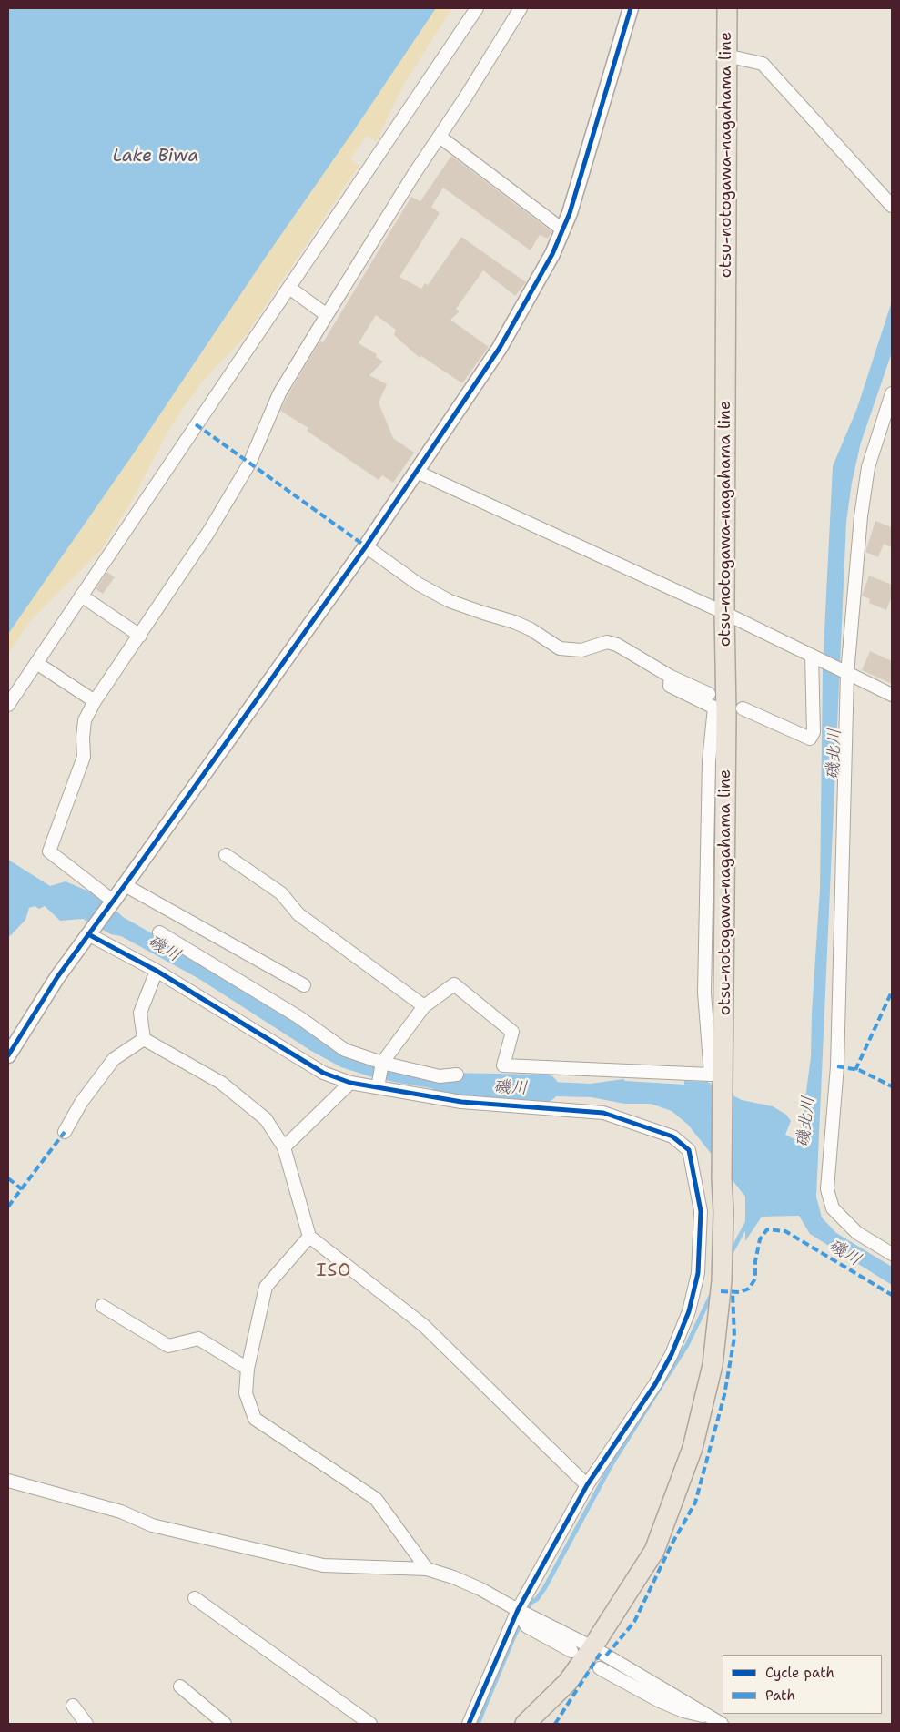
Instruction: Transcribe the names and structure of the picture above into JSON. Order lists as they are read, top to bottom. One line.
{"streets":{"main road":["otsu-notogawa-nagahama line"]},"districts":["ISO"],"water":["Lake Biwa","磯北川","磯川"],"legend":["Cycle path","Path"]}
